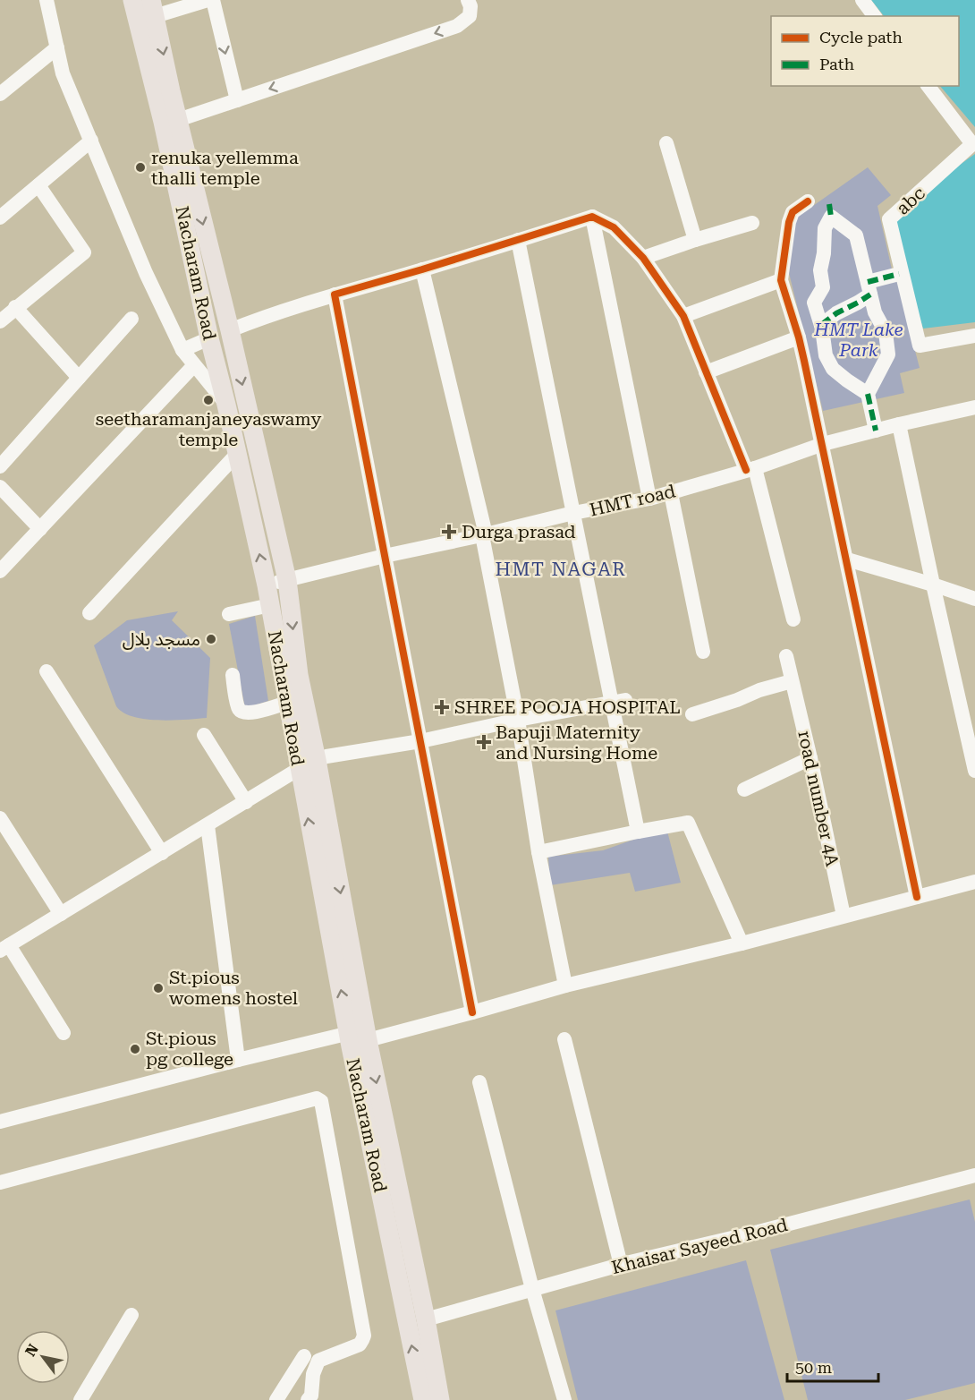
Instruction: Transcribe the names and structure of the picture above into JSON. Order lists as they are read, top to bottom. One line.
{"streets":{"main road":["Nacharam Road"],"street":["abc","HMT road","road number 4A","Khaisar Sayeed Road"]},"crossings":[["Nacharam Road","HMT road"],["Nacharam Road","Khaisar Sayeed Road"]],"districts":["HMT NAGAR"],"parks":["HMT Lake Park"],"places":{"other":["renuka yellemma thalli temple","seetharamanjaneyaswamy temple","مسجد بلال","St.pious womens hostel","St.pious pg college"],"health":["Durga prasad","SHREE POOJA HOSPITAL","Bapuji Maternity and Nursing Home"]},"legend":["Cycle path","Path"],"scale_bar":"50 m","north":"top left"}
